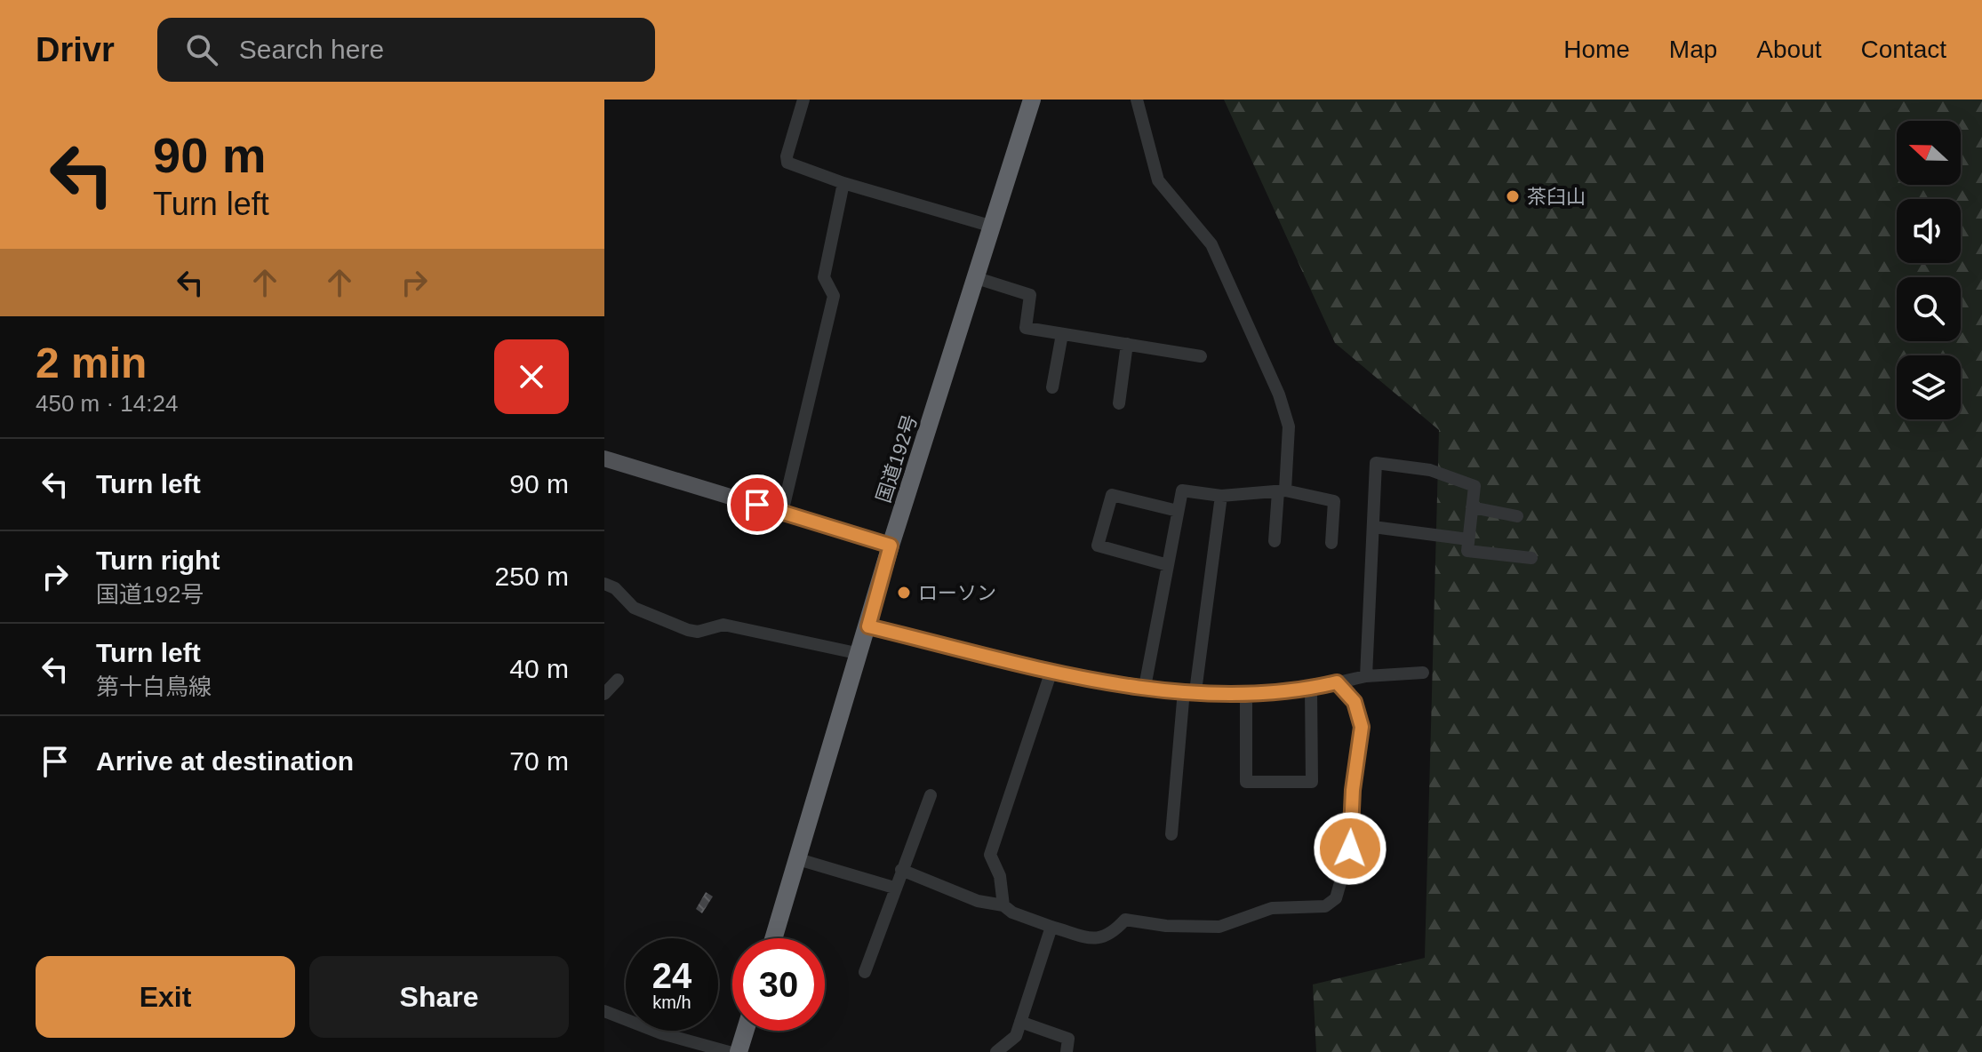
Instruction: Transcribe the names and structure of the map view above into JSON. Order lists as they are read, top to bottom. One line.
{"streets":{"highway":["国道192号"]},"places":["茶臼山","ローソン"],"north":"left","page":{"header":"Drivr","search":"Search here","nav":["Home","Map","About","Contact"],"turn":["90 m","Turn left"],"heading":["2 min","450 m · 14:24"],"list":[{"name":"Turn left","value":"90 m"},{"name":"Turn right","note":"国道192号","value":"250 m"},{"name":"Turn left","note":"第十白鳥線","value":"40 m"},{"name":"Arrive at destination","value":"70 m"}],"speed":"24 km/h","limit":"30","buttons":["Exit","Share"]}}
